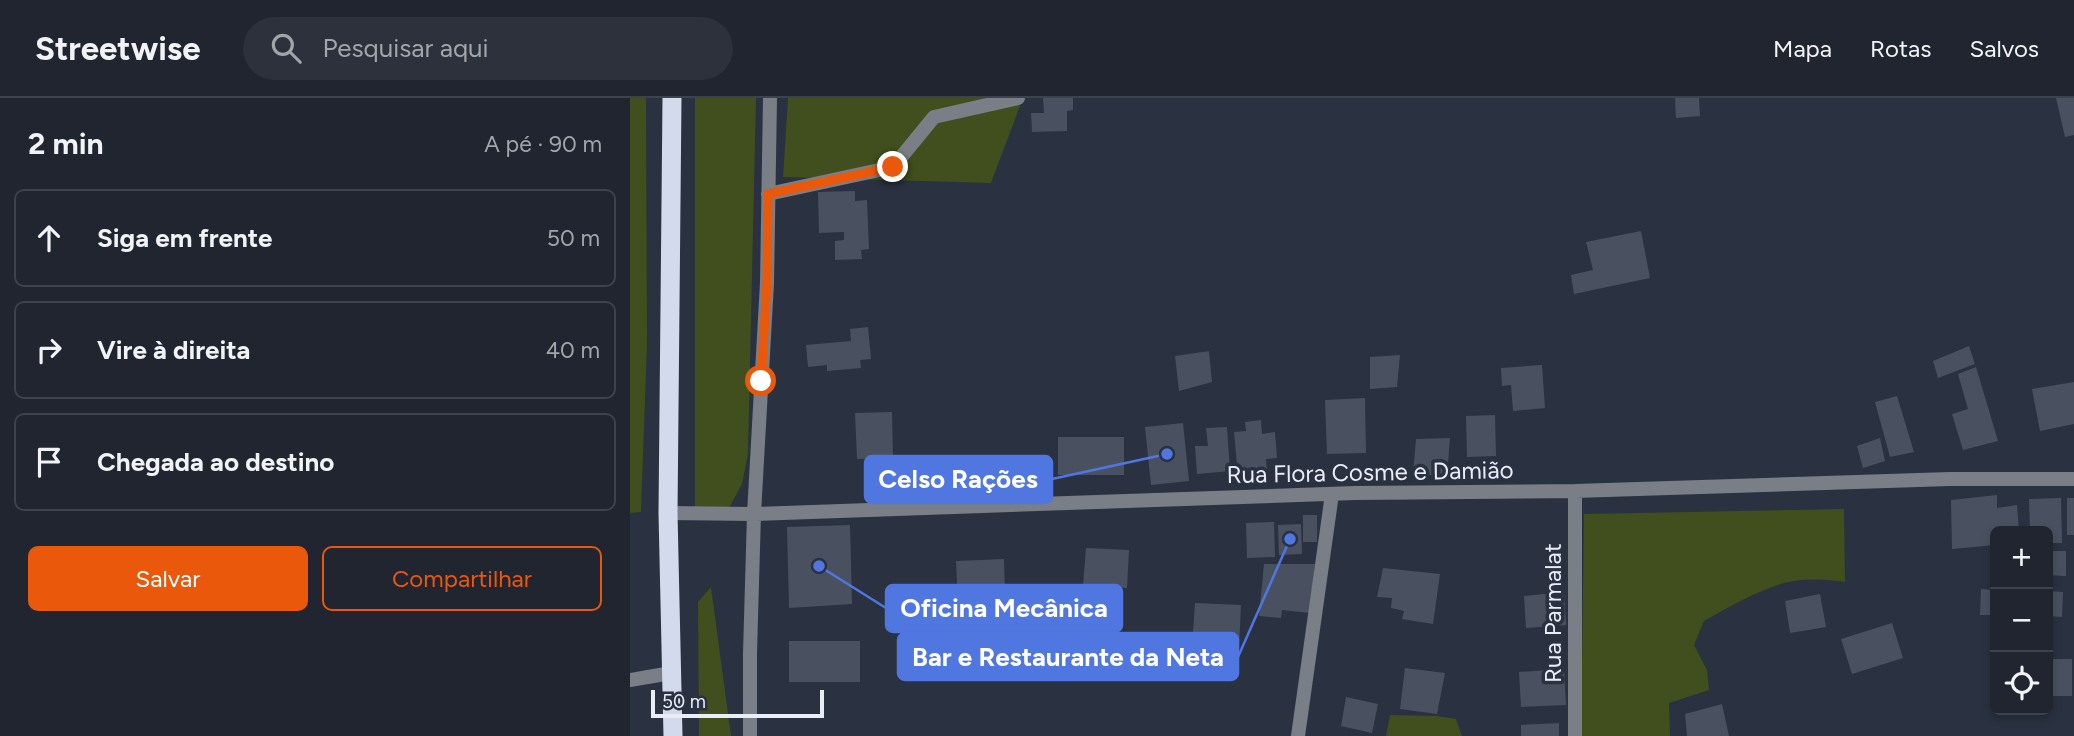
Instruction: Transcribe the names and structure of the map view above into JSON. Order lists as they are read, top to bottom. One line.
{"streets":{"street":["Rua Flora Cosme e Damião","Rua Parmalat"]},"crossings":[["Rua Flora Cosme e Damião","Rua Parmalat"]],"places":["Celso Rações","Bar e Restaurante da Neta","Oficina Mecânica"],"scale_bar":"50 m","page":{"header":"Streetwise","search":"Pesquisar aqui","nav":["Mapa","Rotas","Salvos"],"heading":["2 min","A pé · 90 m"],"list":[["Siga em frente","50 m"],["Vire à direita","40 m"],"Chegada ao destino"],"buttons":["Salvar","Compartilhar"],"map_buttons":["+","−"],"scale":"50 m"}}
